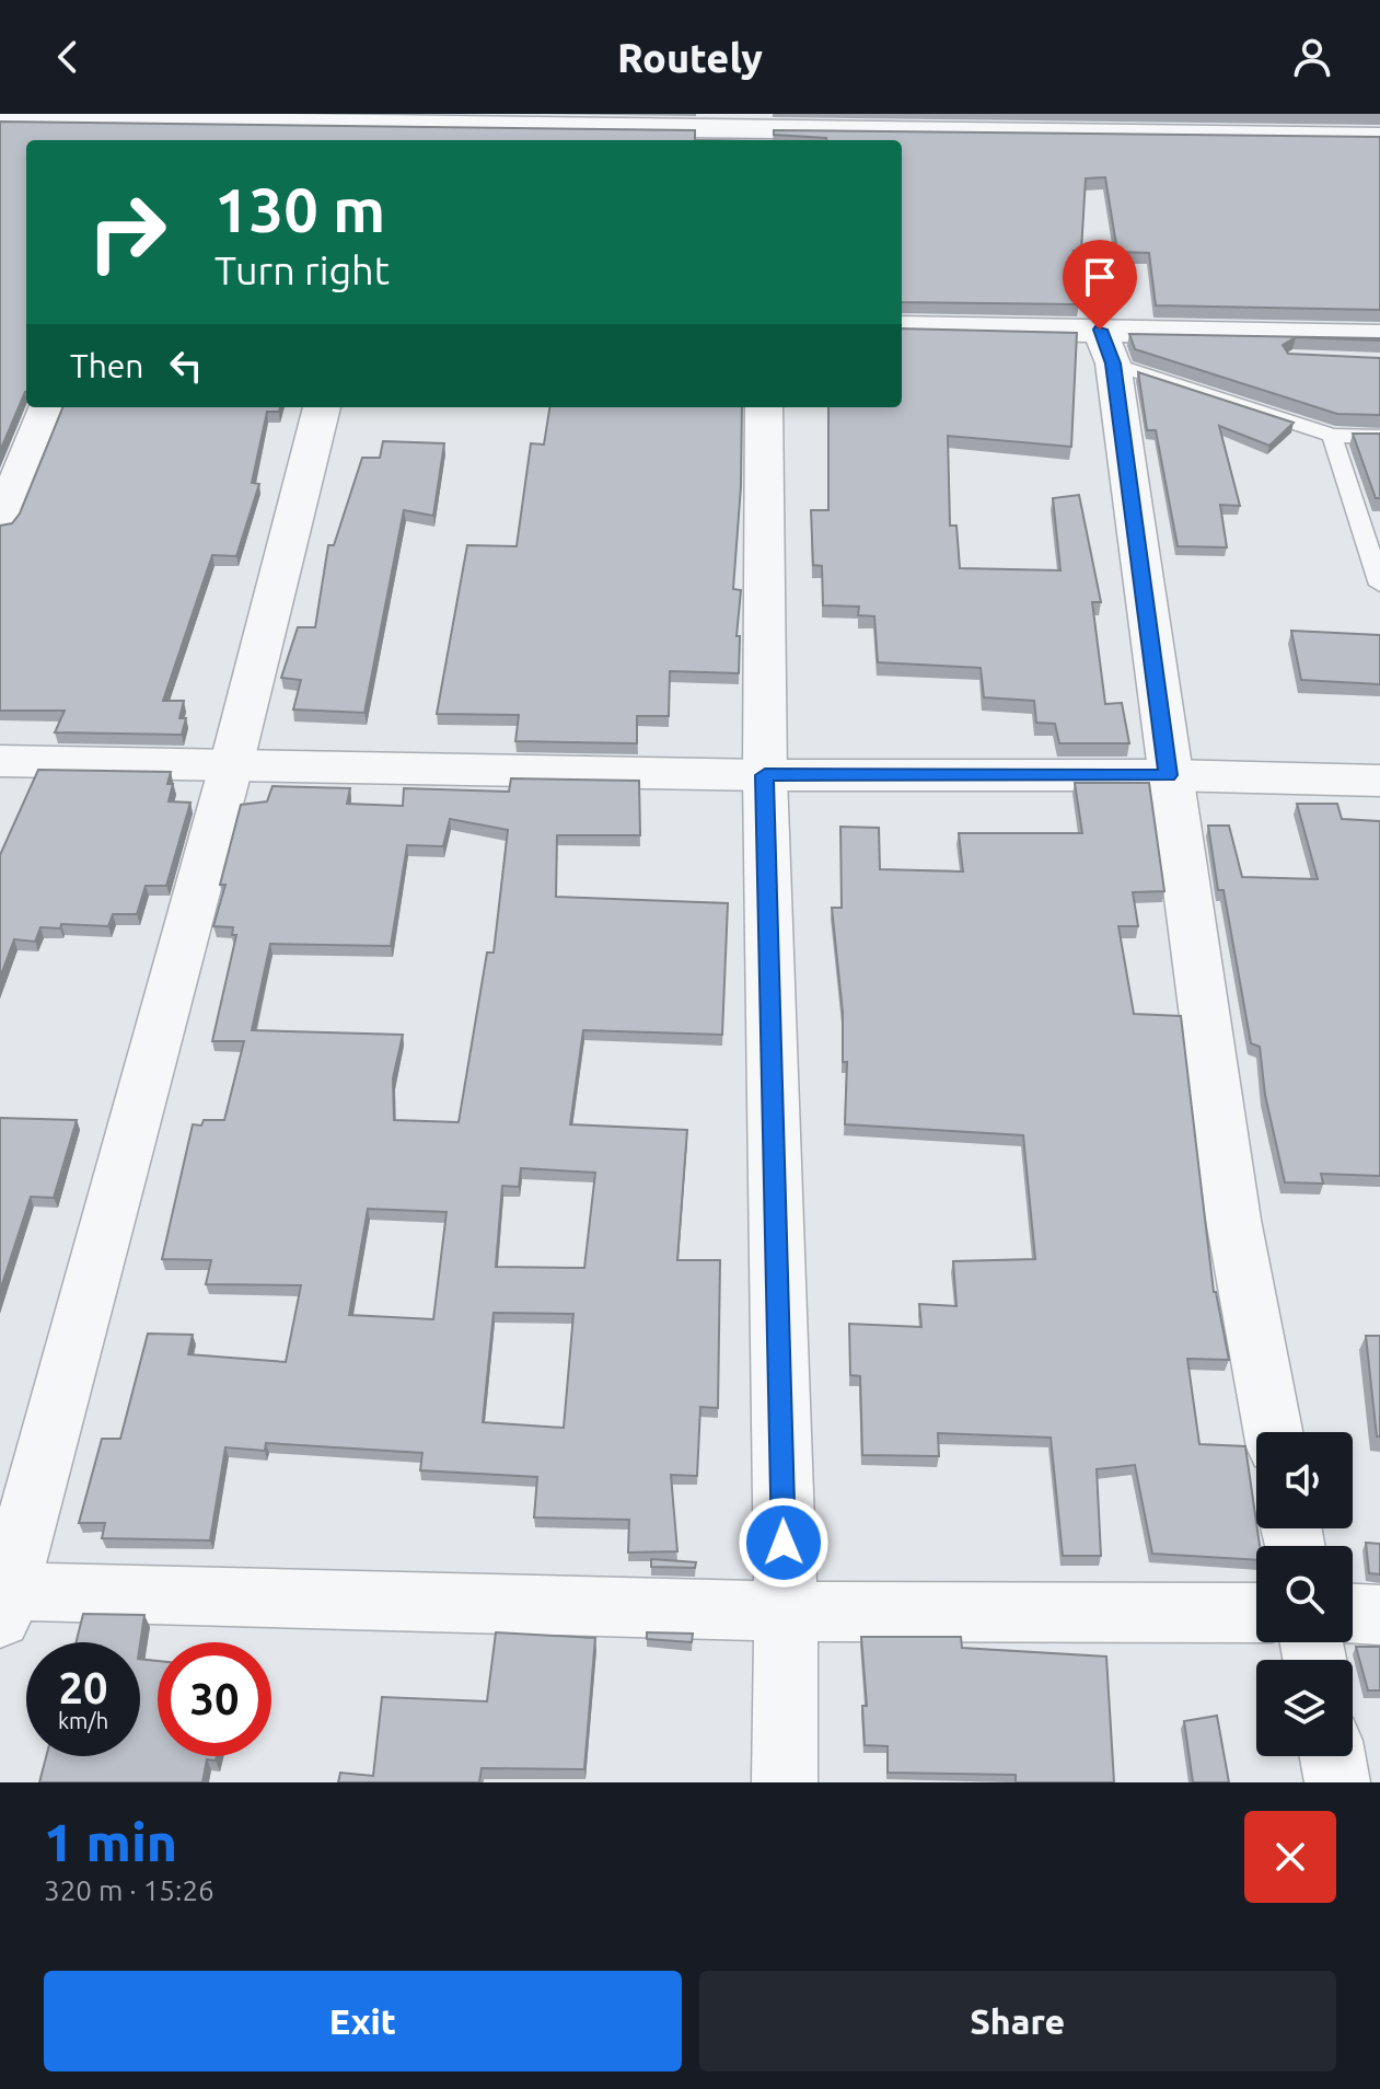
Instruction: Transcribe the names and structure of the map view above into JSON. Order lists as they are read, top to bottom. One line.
{"page":{"header":"Routely","turn":["130 m","Turn right"],"then":"Then","speed":"20 km/h","limit":"30","heading":["1 min","320 m · 15:26"],"buttons":["Exit","Share"]}}
